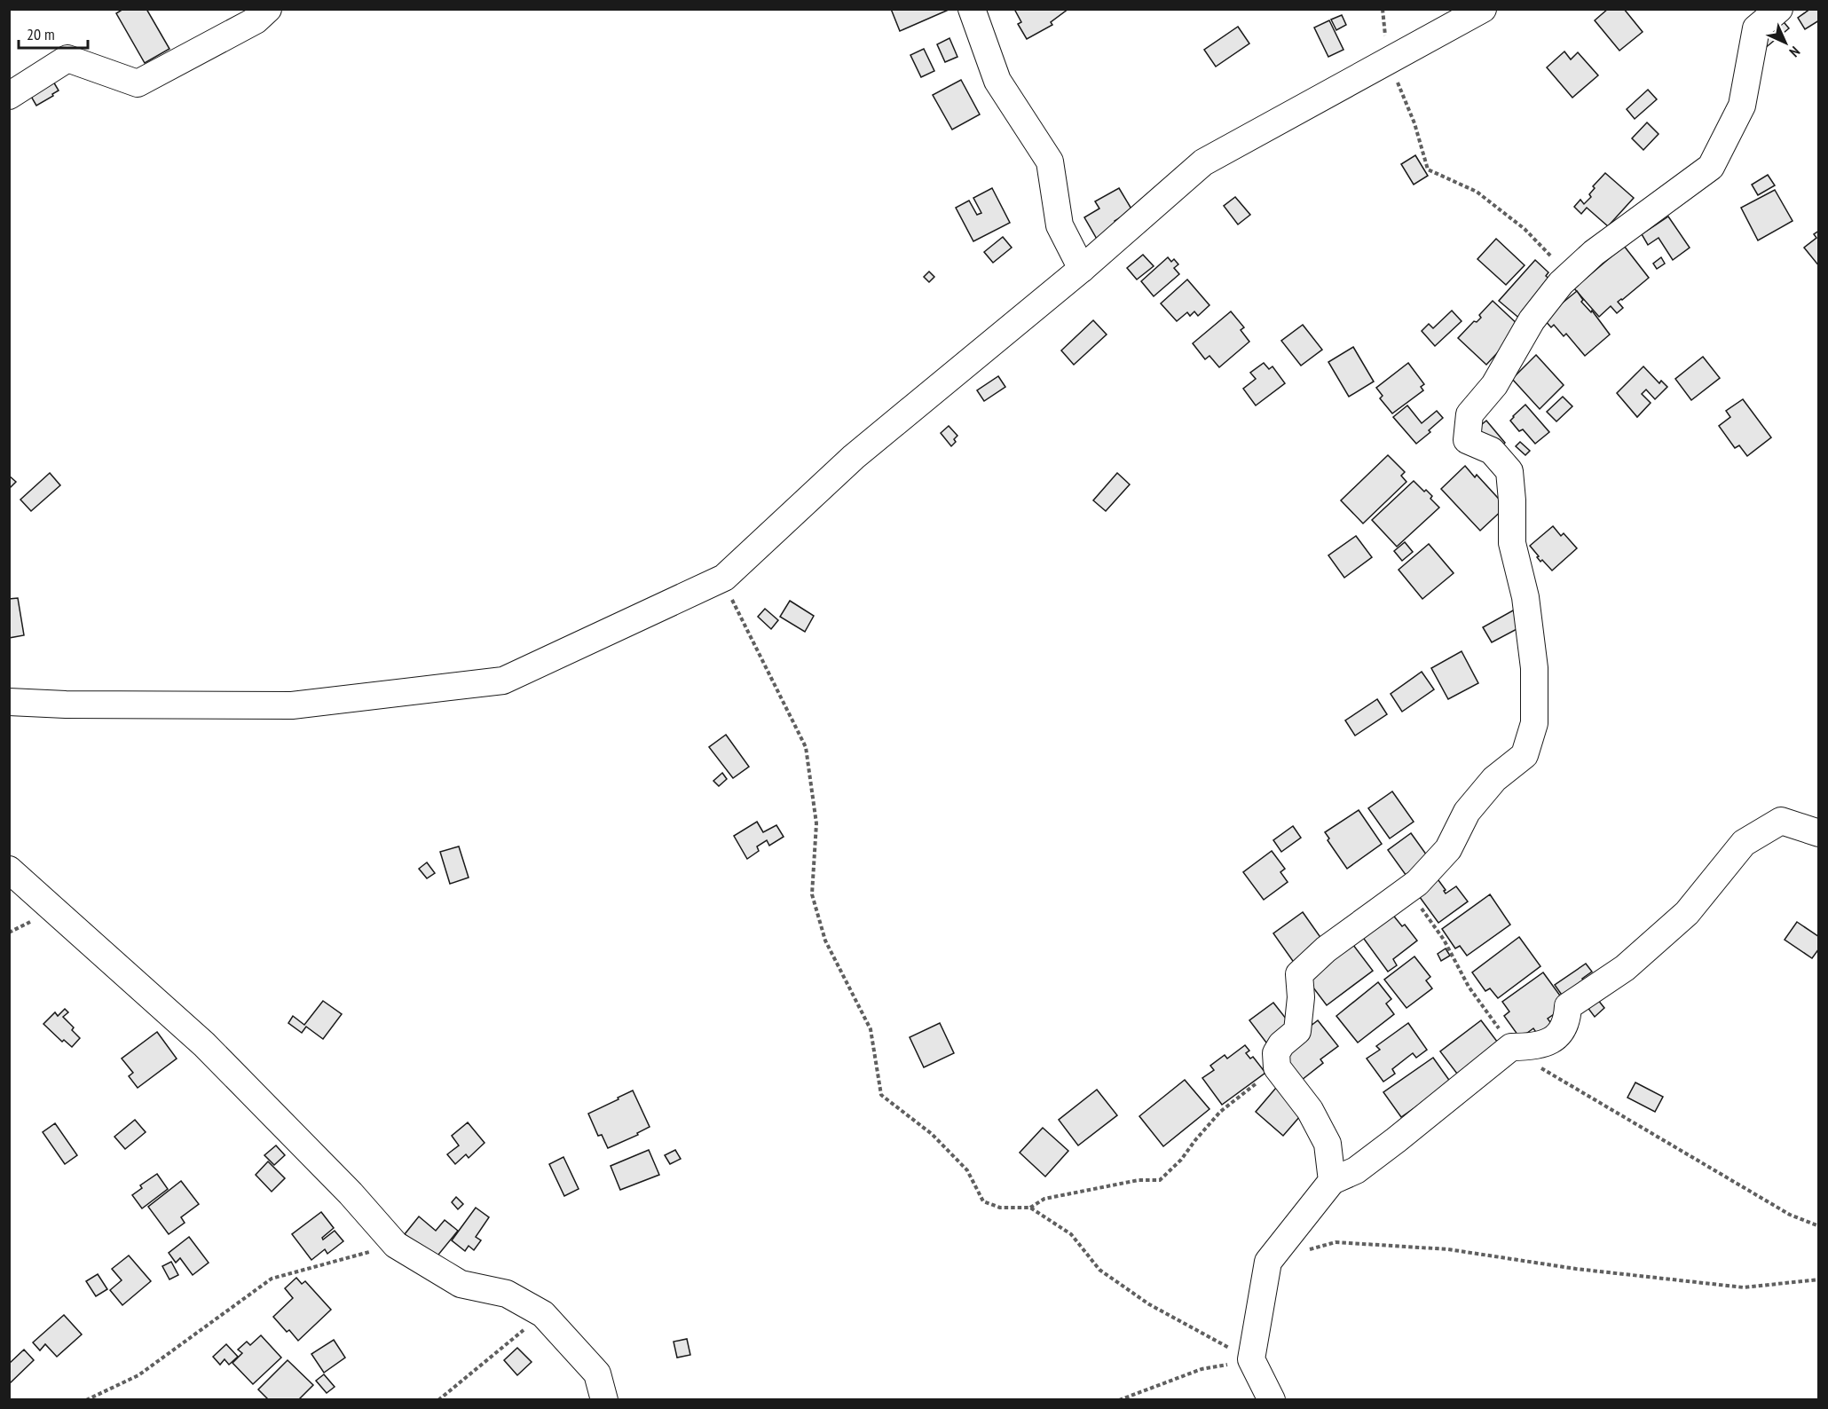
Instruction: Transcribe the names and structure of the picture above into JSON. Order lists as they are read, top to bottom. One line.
{"scale_bar":"20 m","north":"bottom right"}
